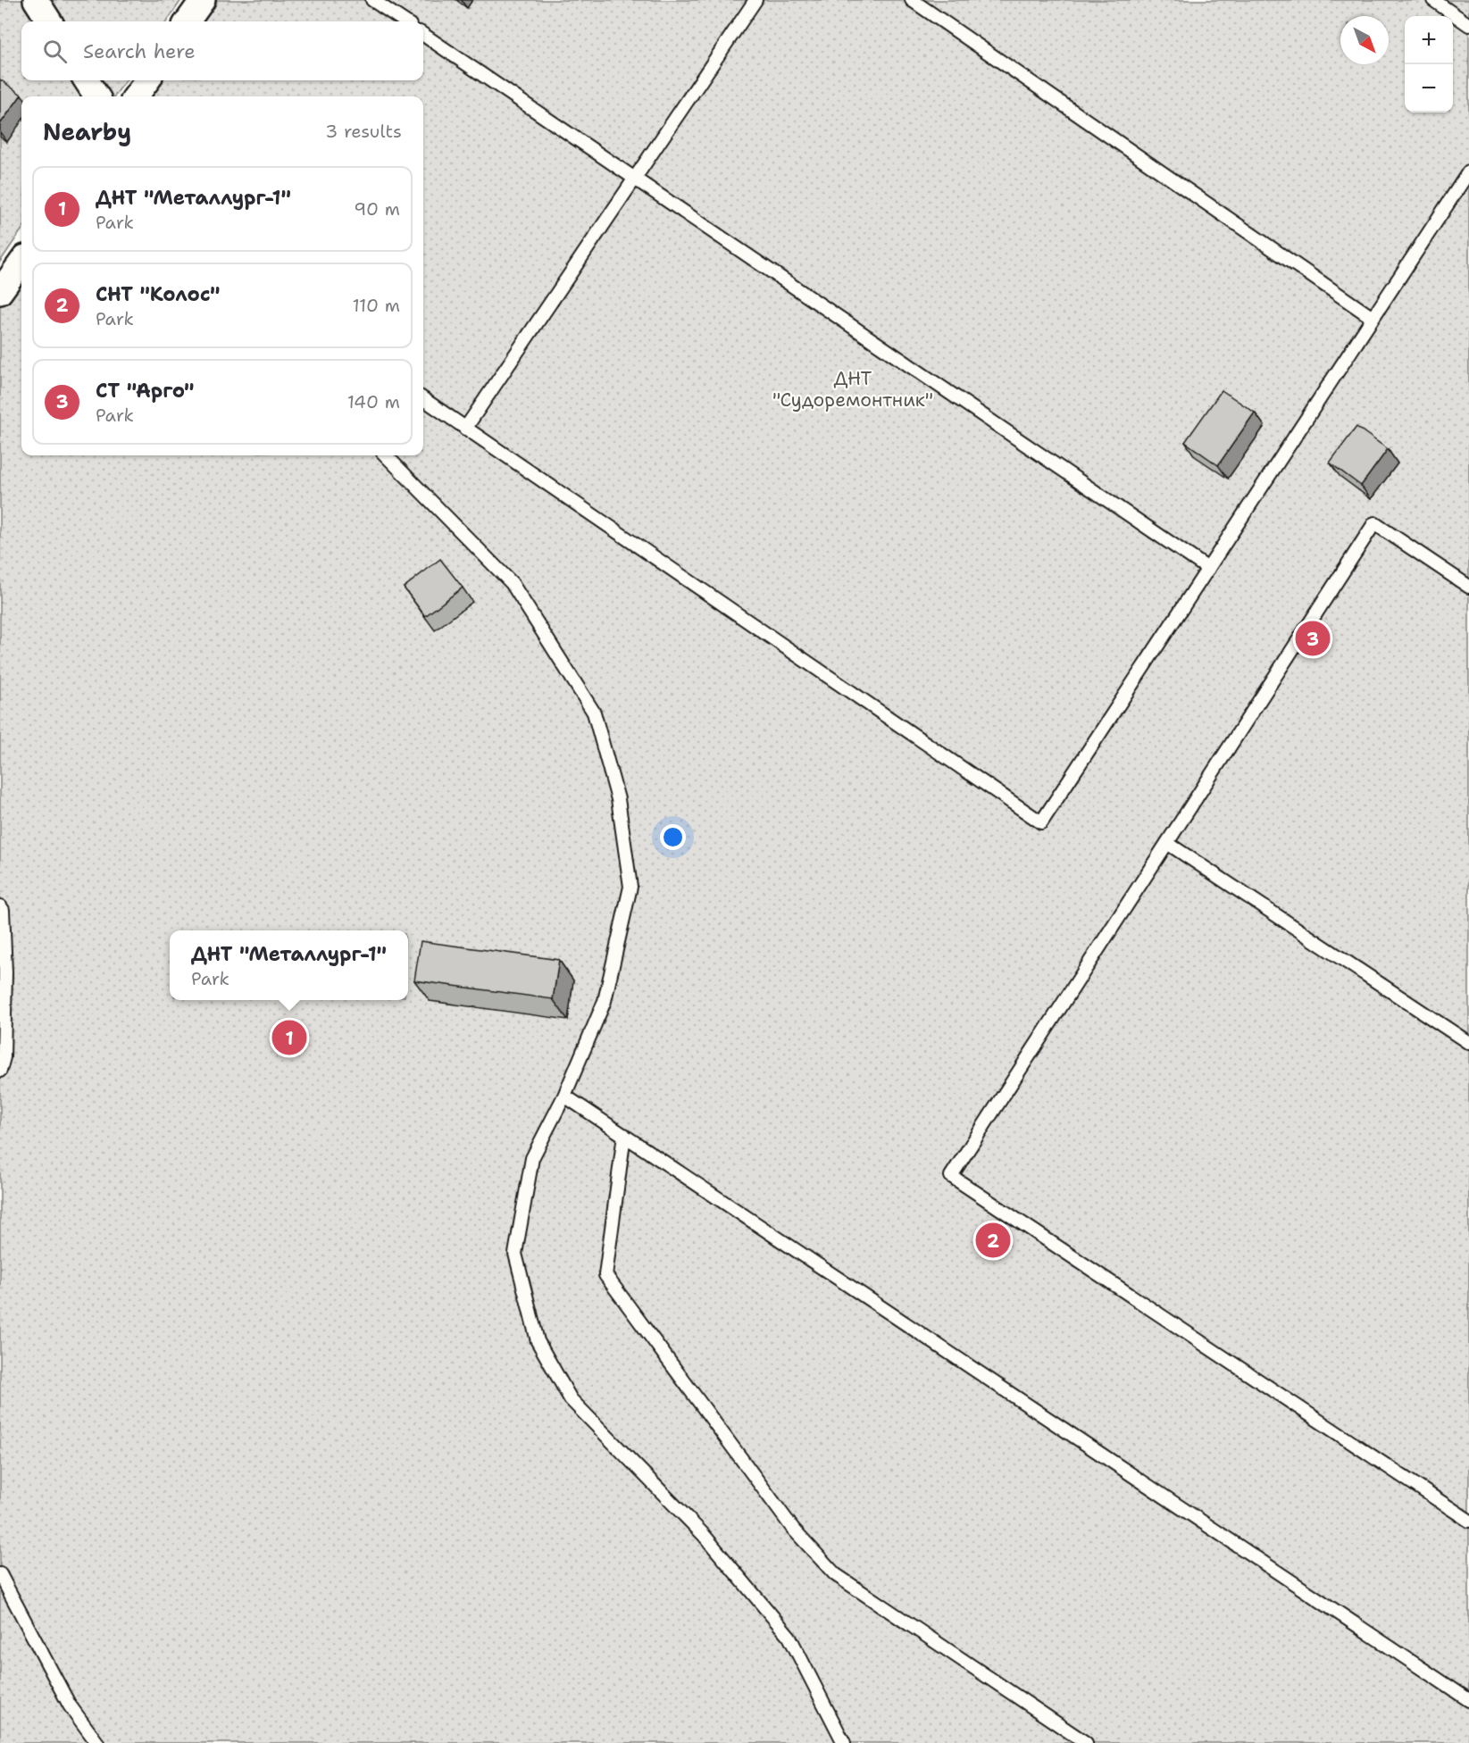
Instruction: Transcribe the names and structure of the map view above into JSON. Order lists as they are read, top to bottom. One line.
{"parks":["ДНТ \"Судоремонтник\""],"north":"bottom right","page":{"map_buttons":["+","−"],"search":"Search here","heading":["Nearby","3 results"],"list":[{"mark":"1","name":"ДНТ \"Металлург-1\"","note":"Park","value":"90 m"},{"mark":"2","name":"СНТ \"Колос\"","note":"Park","value":"110 m"},{"mark":"3","name":"СТ \"Арго\"","note":"Park","value":"140 m"}],"pins":["3","1","2"],"popup":["ДНТ \"Металлург-1\"","Park"]}}
